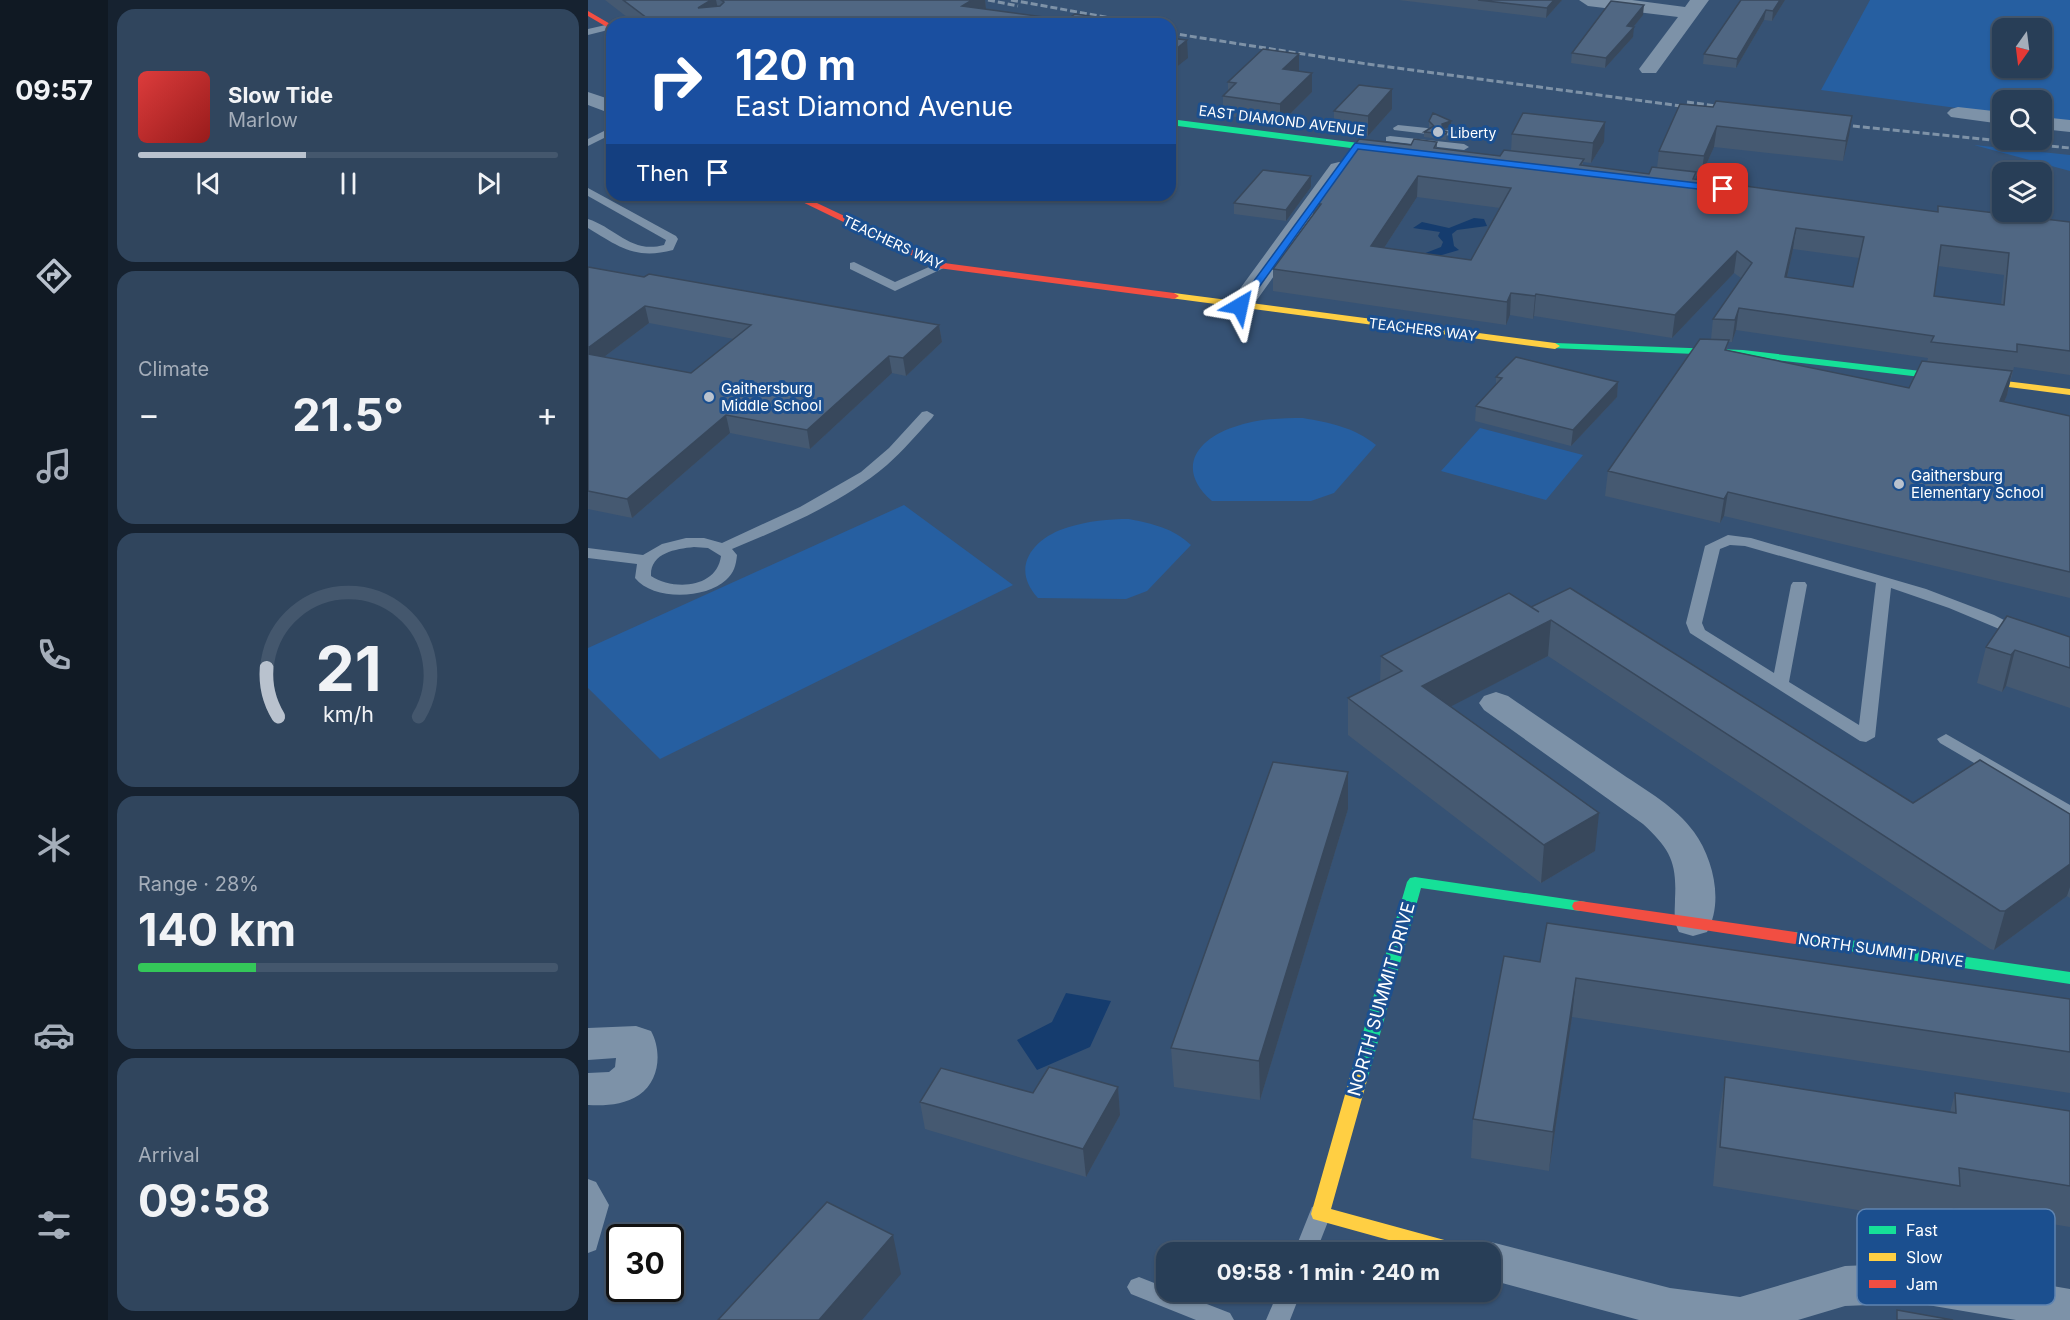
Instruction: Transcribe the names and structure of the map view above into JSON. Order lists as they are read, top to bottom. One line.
{"streets":{"street":["EAST DIAMOND AVENUE","TEACHERS WAY","NORTH SUMMIT DRIVE"]},"places":["Liberty","Gaithersburg Middle School","Gaithersburg Elementary School"],"legend":["Fast","Slow","Jam"],"north":"bottom","page":{"tabs":"09:57","turn":["120 m","East Diamond Avenue"],"song":["Slow Tide","Marlow"],"then":"Then","tile":["Climate",["Range · 28%","140 km"],["Arrival","09:58"]],"heat":["−","21.5°","+"],"limit":"30","trip":"09:58 · 1 min · 240 m","gauge":["21","km/h"]}}
